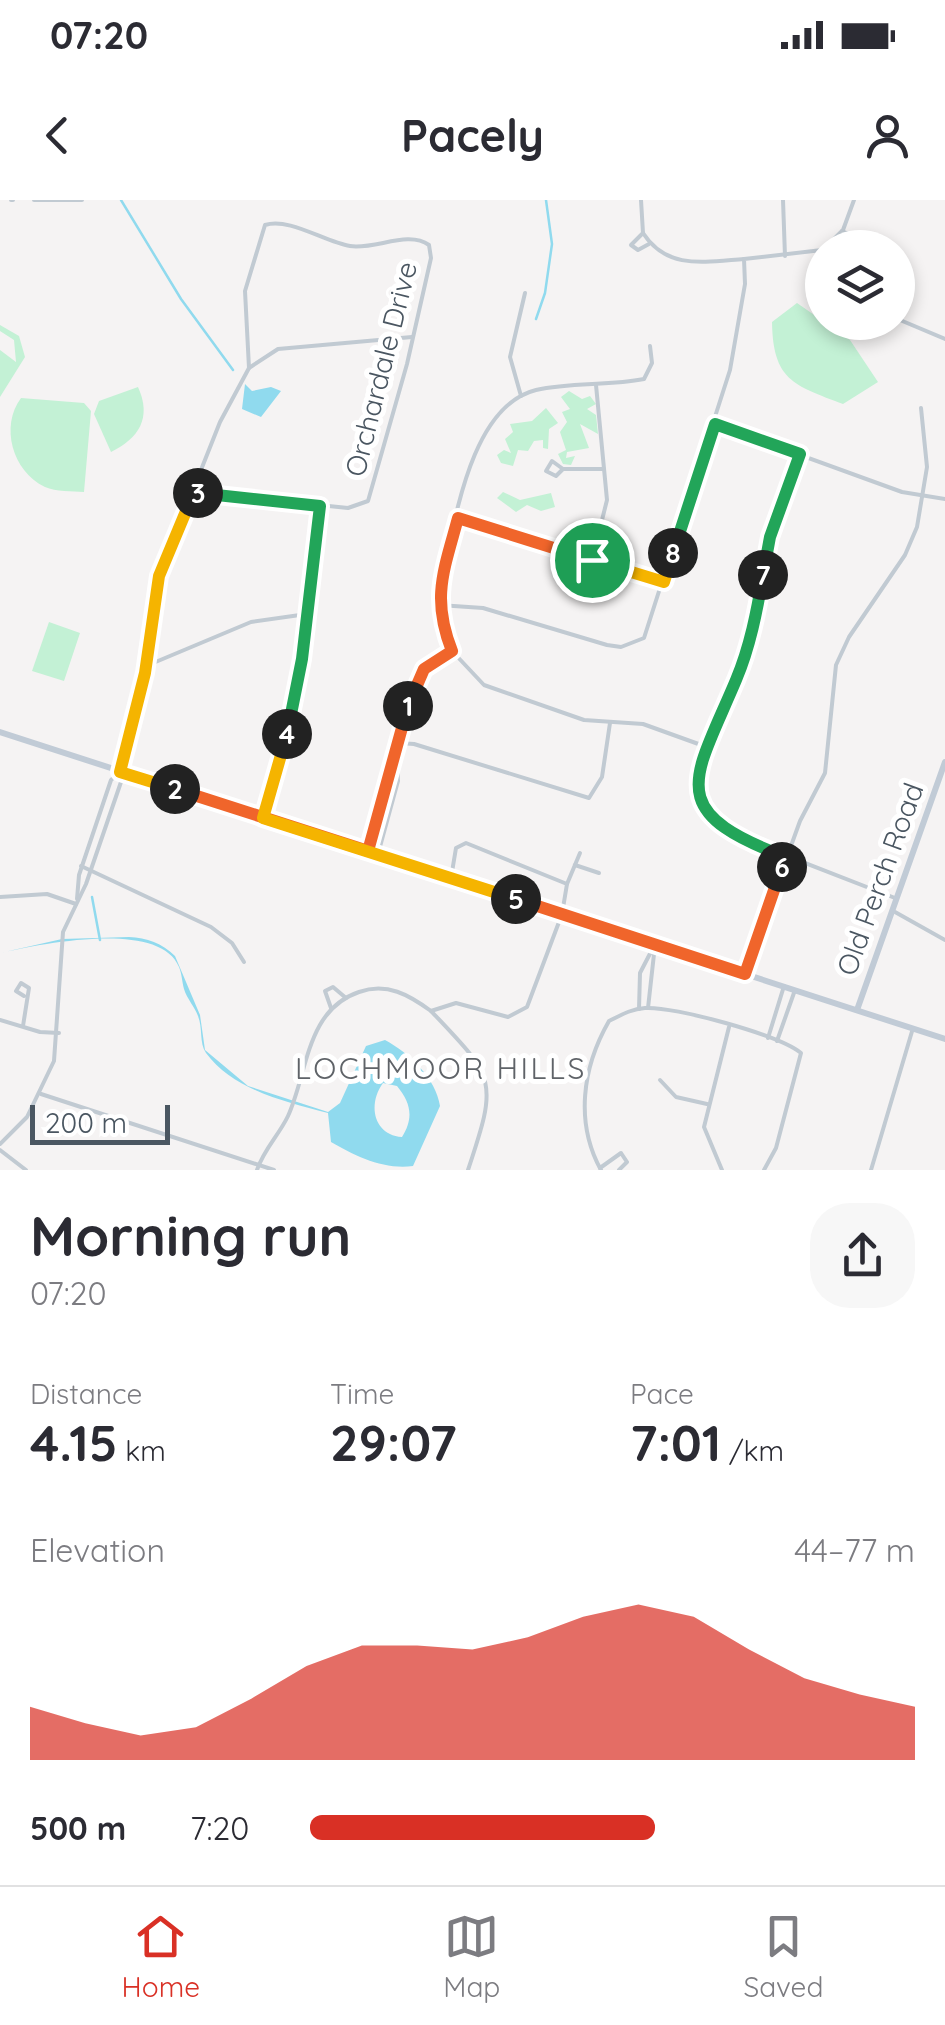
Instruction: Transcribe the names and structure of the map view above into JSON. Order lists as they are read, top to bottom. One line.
{"streets":{"main road":["Old Perch Road"],"street":["Orchardale Drive"]},"districts":["LOCHMOOR HILLS"],"scale_bar":"200 m","page":{"status":"07:20","header":"Pacely","pins":["3","8","7","1","4","2","6","5"],"scale":"200 m","heading":["Morning run","07:20"],"stats":[["Distance","4.15 km"],["Time","29:07"],["Pace","7:01 /km"]],"chart":["Elevation","44–77 m"],"list":[{"name":"500 m","note":"7:20"}],"tabs":["Home","Map","Saved"]}}
